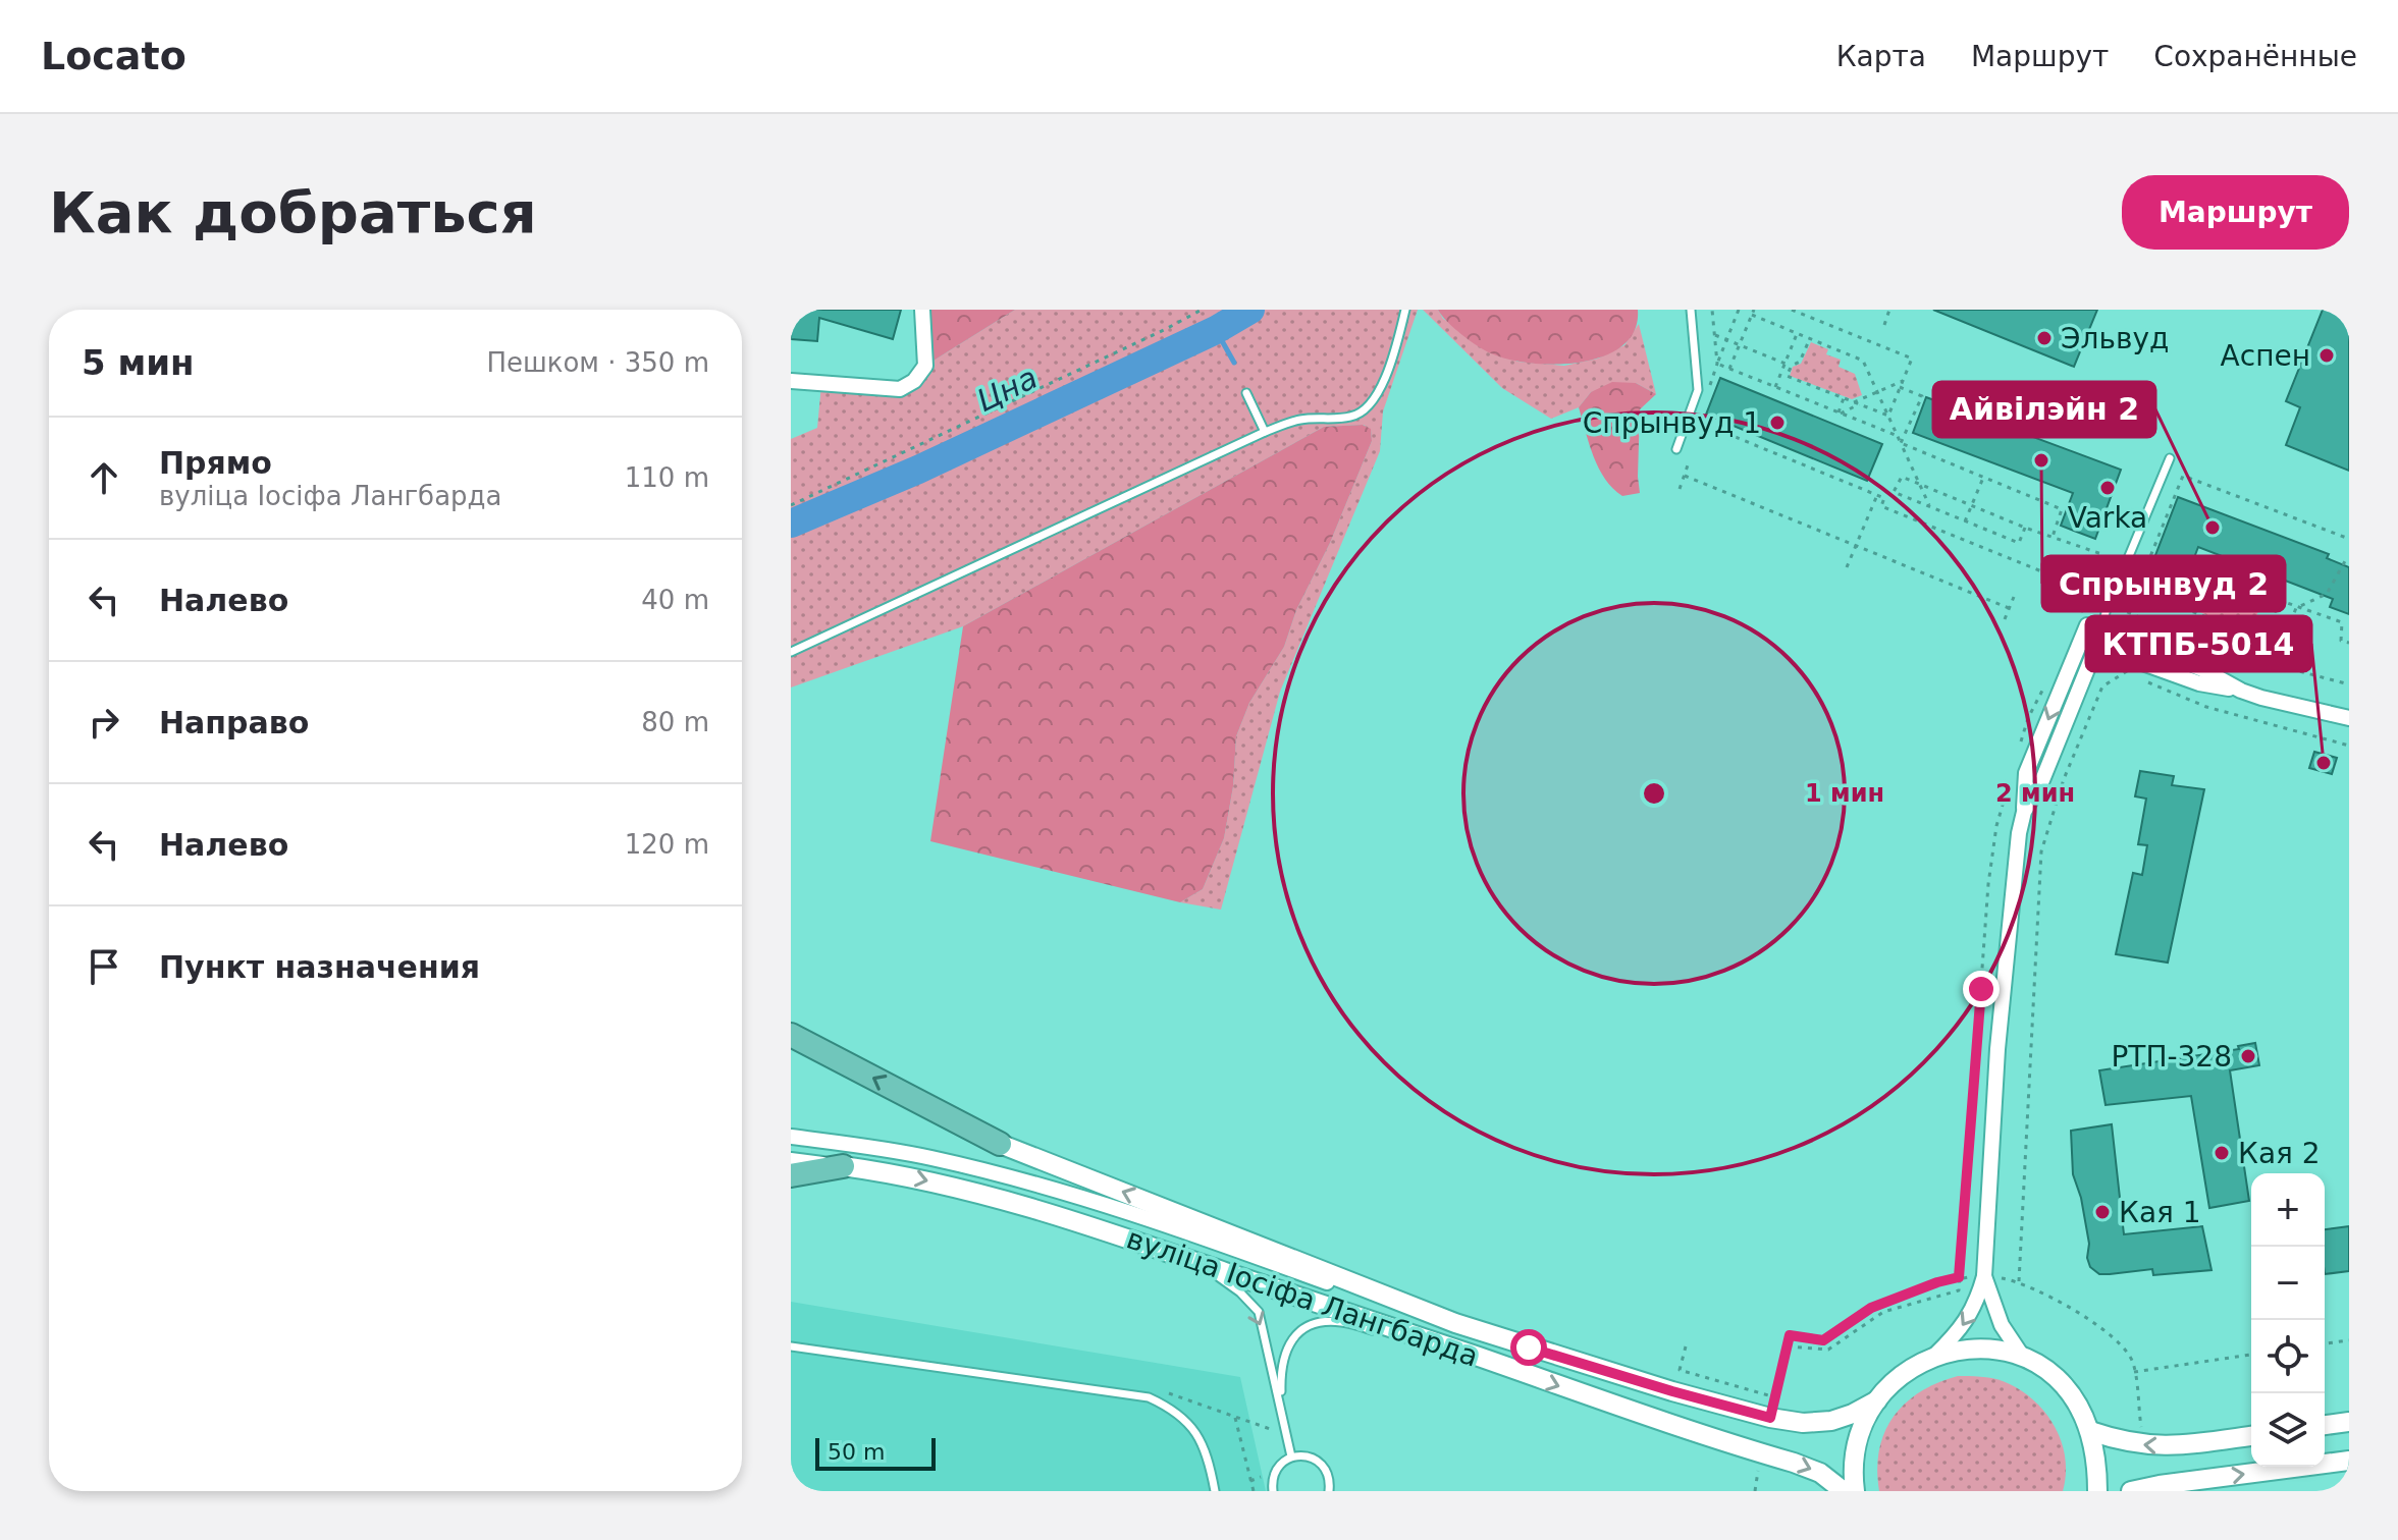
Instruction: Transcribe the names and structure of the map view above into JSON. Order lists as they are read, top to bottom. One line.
{"streets":{"main road":["вуліца Іосіфа Лангбарда"]},"water":["Цна"],"places":["Эльвуд","Аспен","Спрынвуд 1","Спрынвуд 2","Varka","Айвілэйн 2","КТПБ-5014","РТП-328","Кая 2","Кая 1"],"scale_bar":"50 m","page":{"header":"Locato","nav":["Карта","Маршрут","Сохранённые"],"buttons":"Маршрут","title":"Как добраться","heading":["5 мин","Пешком · 350 m"],"list":[["Прямо","вуліца Іосіфа Лангбарда","110 m"],["Налево","40 m"],["Направо","80 m"],["Налево","120 m"],"Пункт назначения"],"map_buttons":["+","−"],"scale":"50 m"},"rings":["1 мин","2 мин"]}
